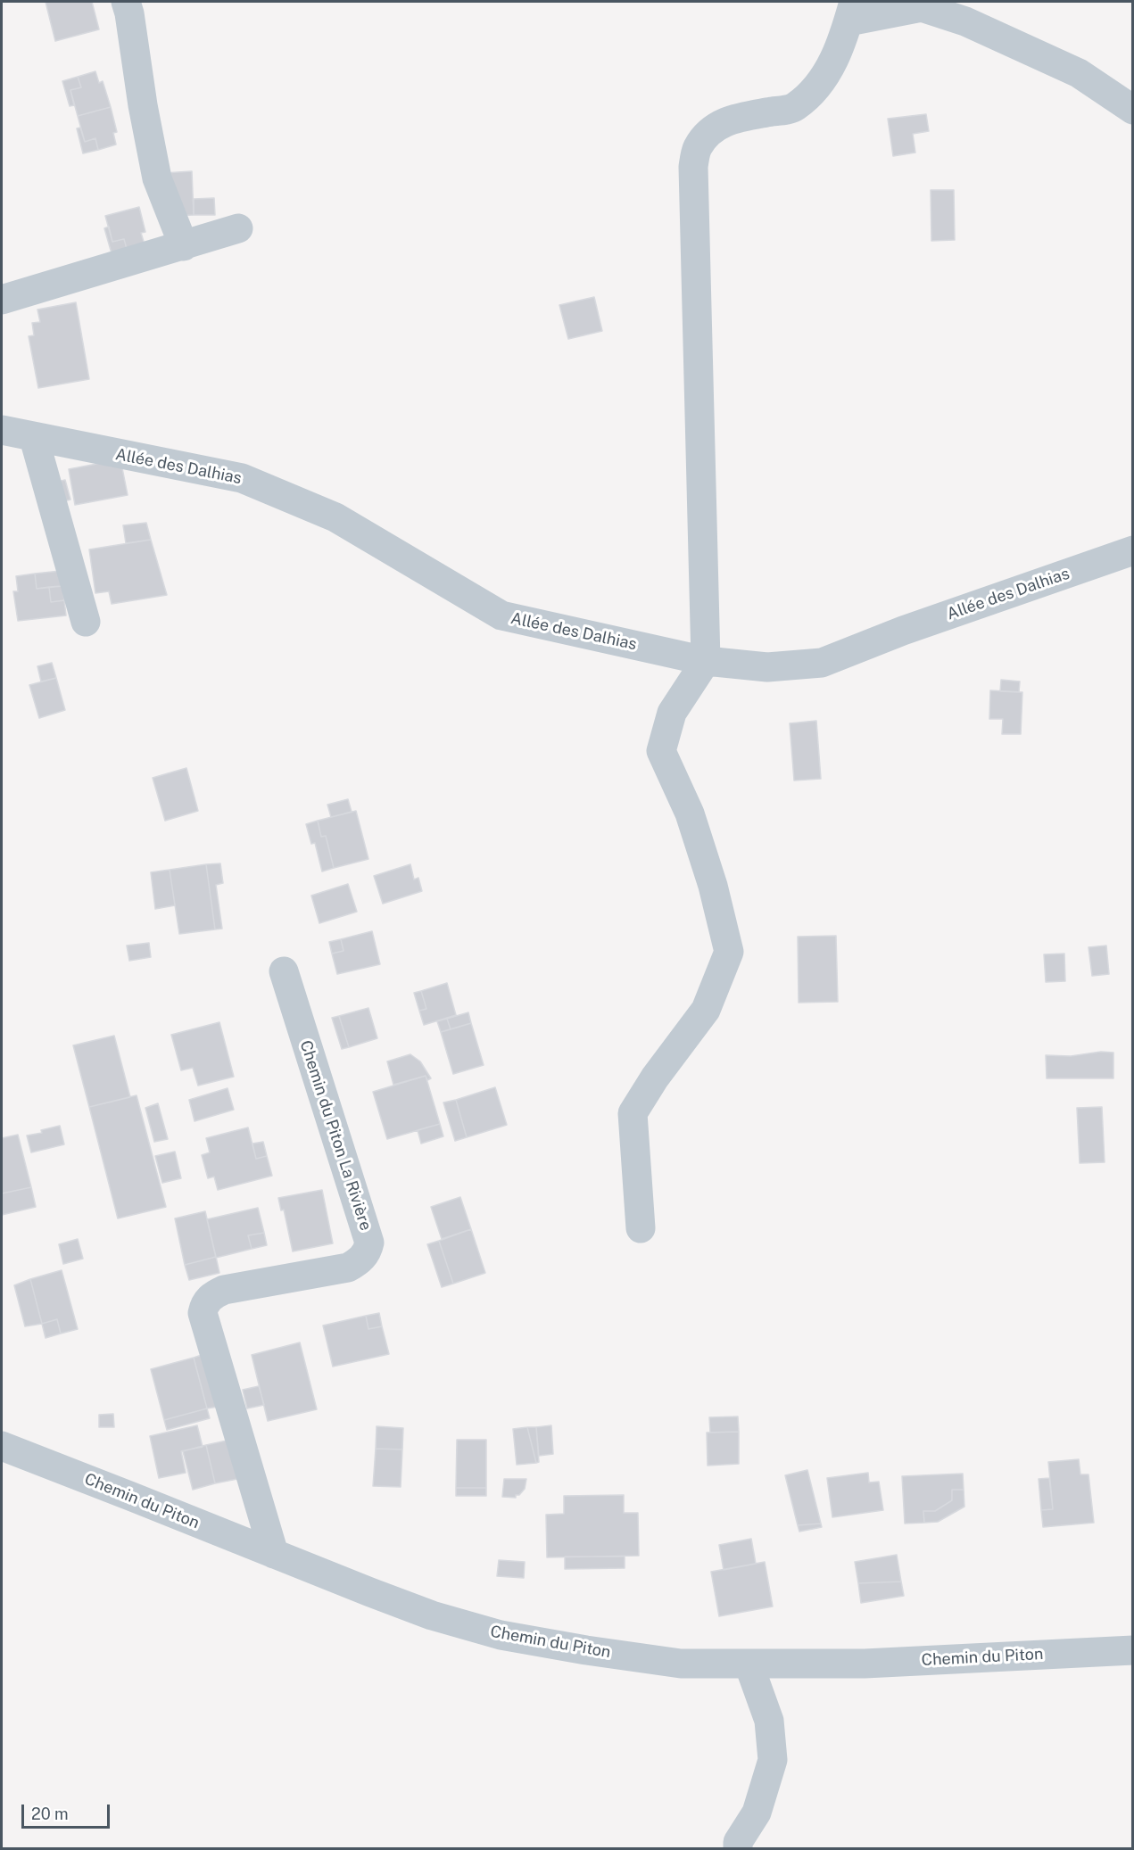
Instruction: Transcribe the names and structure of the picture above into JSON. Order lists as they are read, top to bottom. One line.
{"streets":{"street":["Allée des Dalhias","Chemin du Piton La Rivière","Chemin du Piton"]},"crossings":[["Chemin du Piton La Rivière","Chemin du Piton"]],"scale_bar":"20 m"}
